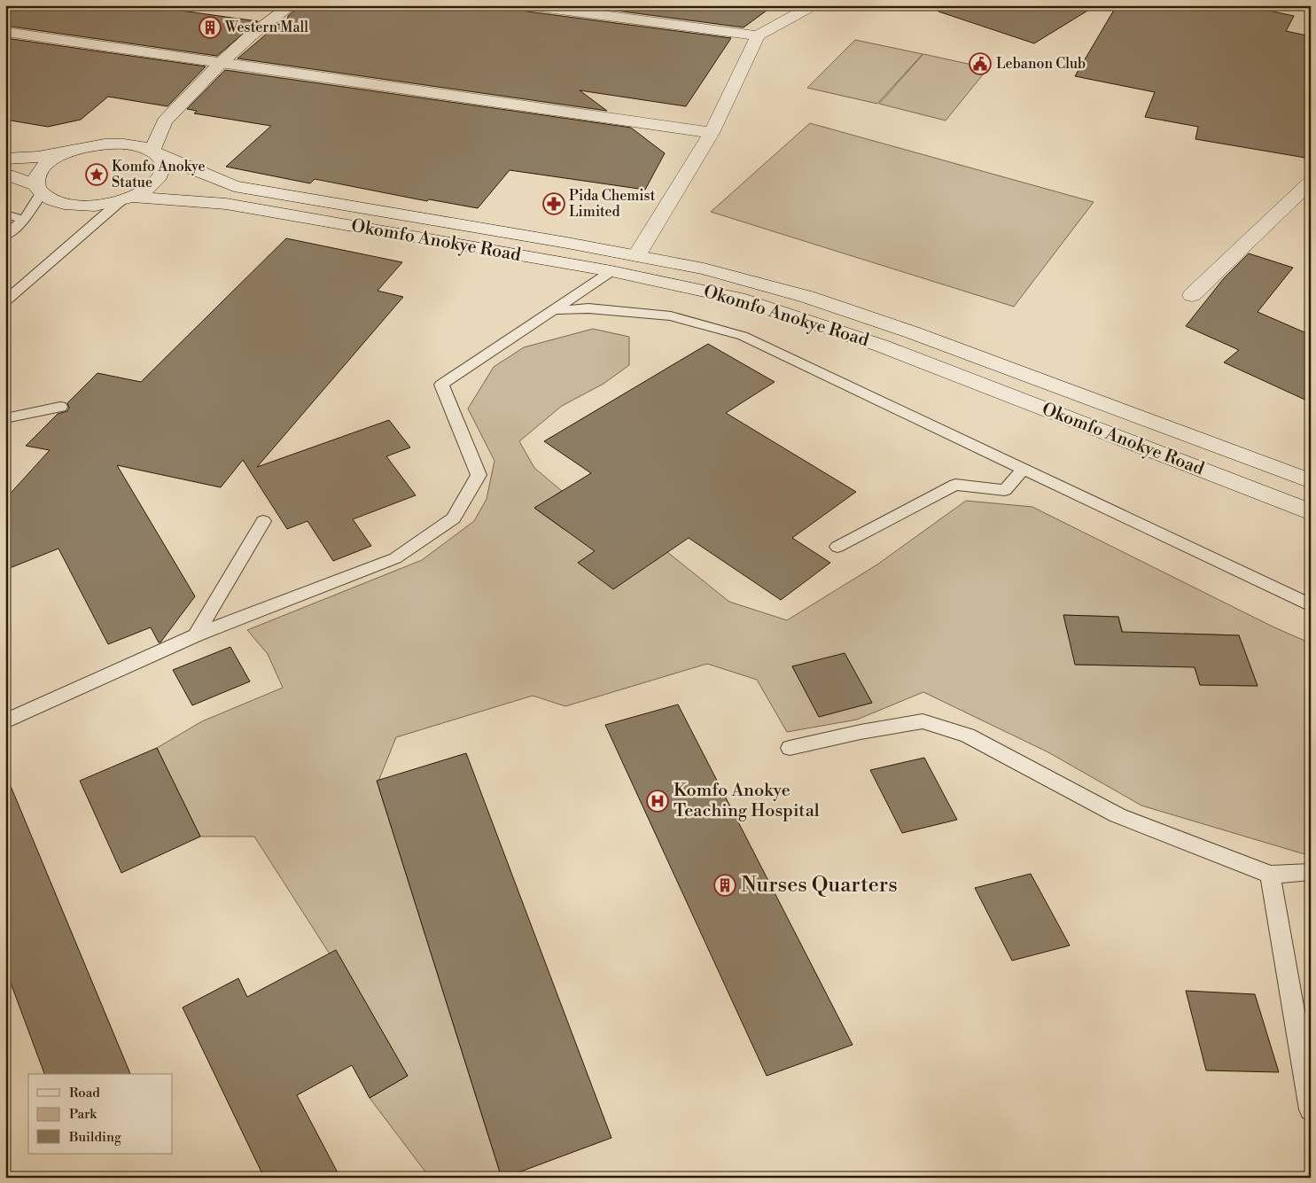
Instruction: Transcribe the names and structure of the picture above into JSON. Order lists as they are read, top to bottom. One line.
{"streets":{"main road":["Okomfo Anokye Road"]},"places":{"building":["Western Mall","Nurses Quarters"],"public building":["Lebanon Club"],"place":["Komfo Anokye Statue"],"pharmacy":["Pida Chemist Limited"],"hospital":["Komfo Anokye Teaching Hospital"]},"legend":["Road","Park","Building"]}
